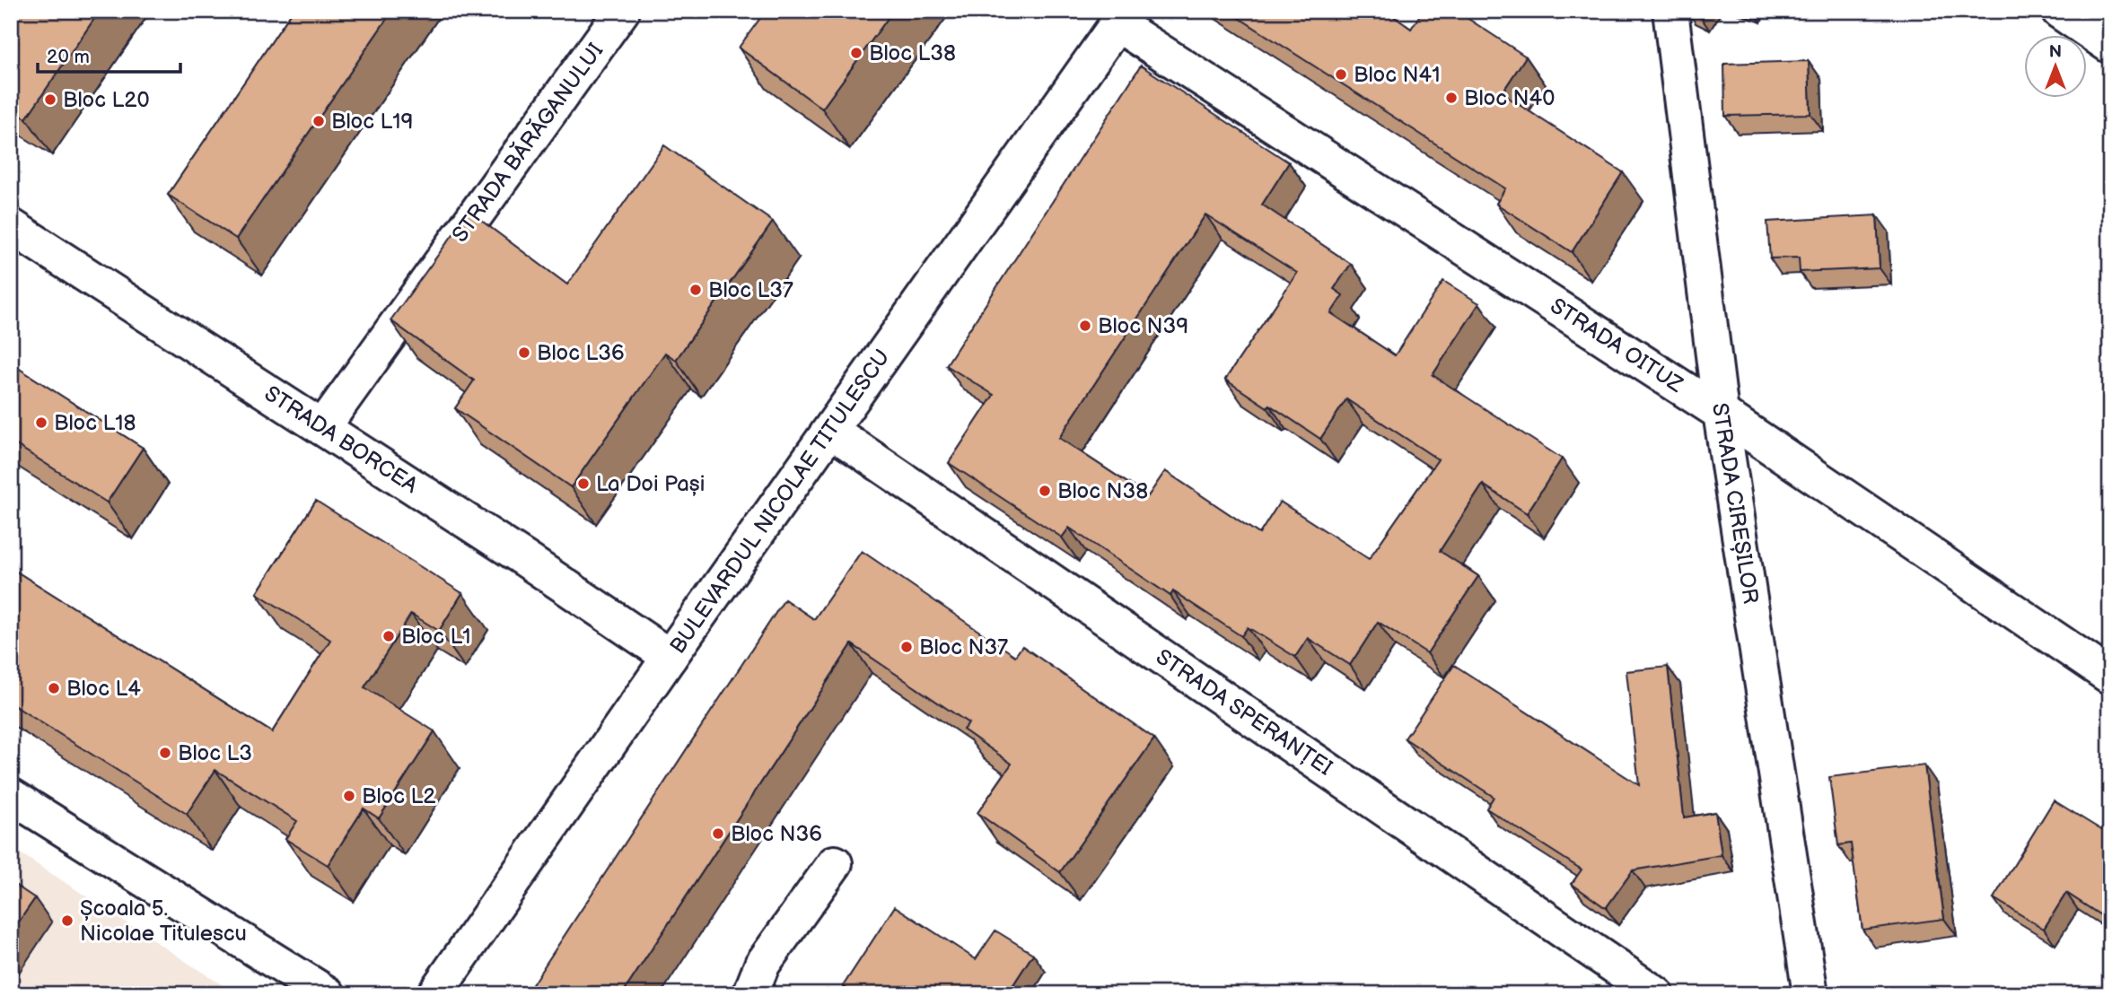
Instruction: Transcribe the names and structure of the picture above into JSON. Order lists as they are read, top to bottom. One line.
{"streets":{"street":["STRADA BĂRĂGANULUI","STRADA OITUZ","STRADA BORCEA","BULEVARDUL NICOLAE TITULESCU","STRADA CIREȘILOR","STRADA SPERANȚEI"]},"crossings":[["STRADA BĂRĂGANULUI","STRADA BORCEA"],["STRADA OITUZ","BULEVARDUL NICOLAE TITULESCU"],["STRADA OITUZ","STRADA CIREȘILOR"],["STRADA BORCEA","BULEVARDUL NICOLAE TITULESCU"],["BULEVARDUL NICOLAE TITULESCU","STRADA SPERANȚEI"]],"places":["Bloc L38","Bloc N41","Bloc N40","Bloc L20","Bloc L19","Bloc L37","Bloc N39","Bloc L36","Bloc L18","La Doi Pași","Bloc N38","Bloc L1","Bloc N37","Bloc L4","Bloc L3","Bloc L2","Bloc N36","Școala 5. Nicolae Titulescu"],"scale_bar":"20 m","north":"top"}
